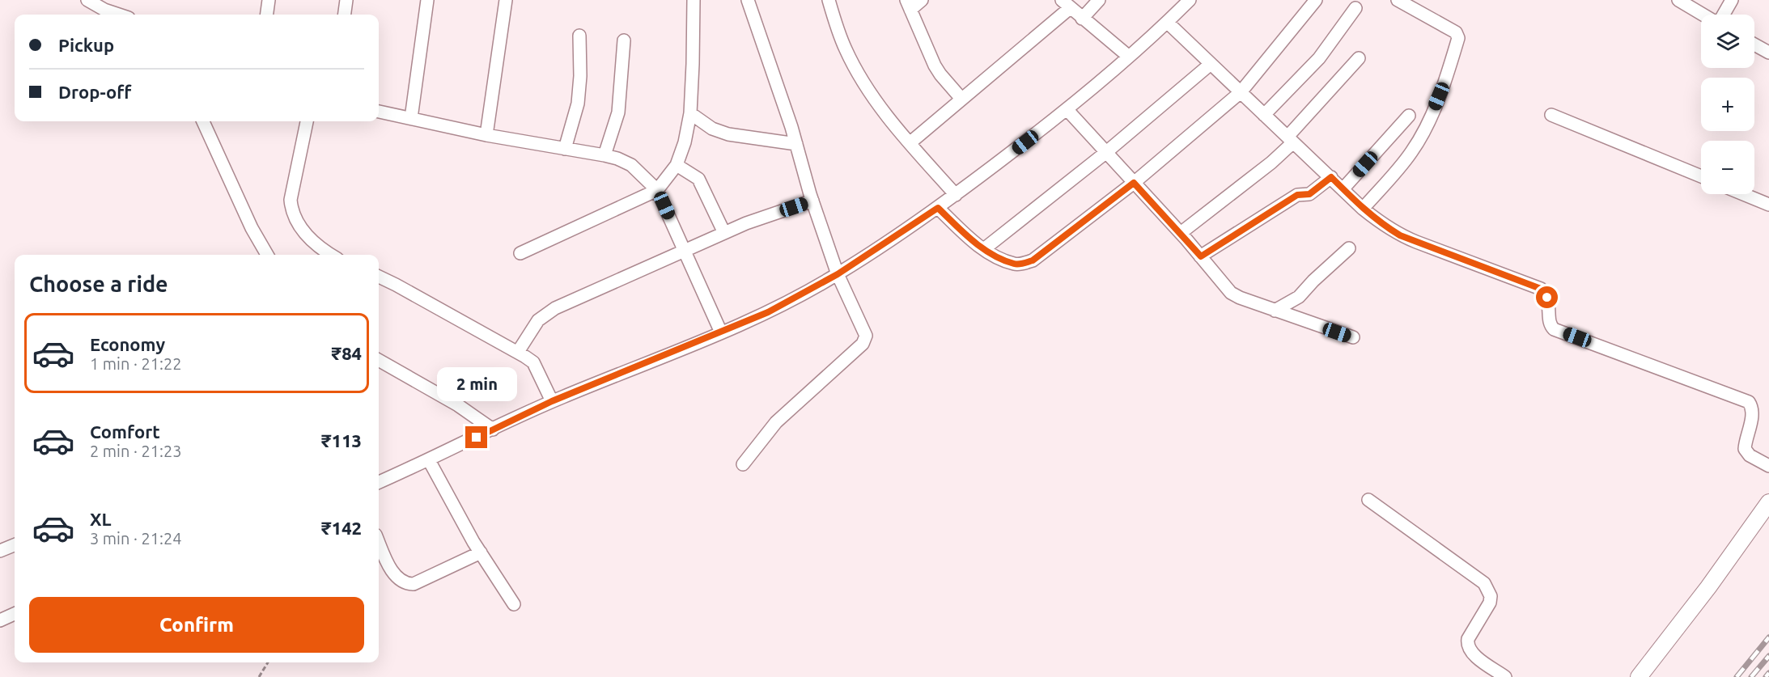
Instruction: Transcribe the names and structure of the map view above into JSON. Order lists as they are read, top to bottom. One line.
{"page":{"map_buttons":["+","−"],"banner":["Pickup","Drop-off"],"heading":"Choose a ride","list":[{"name":"Economy","note":"1 min · 21:22","value":"₹84"},{"name":"Comfort","note":"2 min · 21:23","value":"₹113"},{"name":"XL","note":"3 min · 21:24","value":"₹142"}],"bubble":"2 min","buttons":"Confirm"}}
